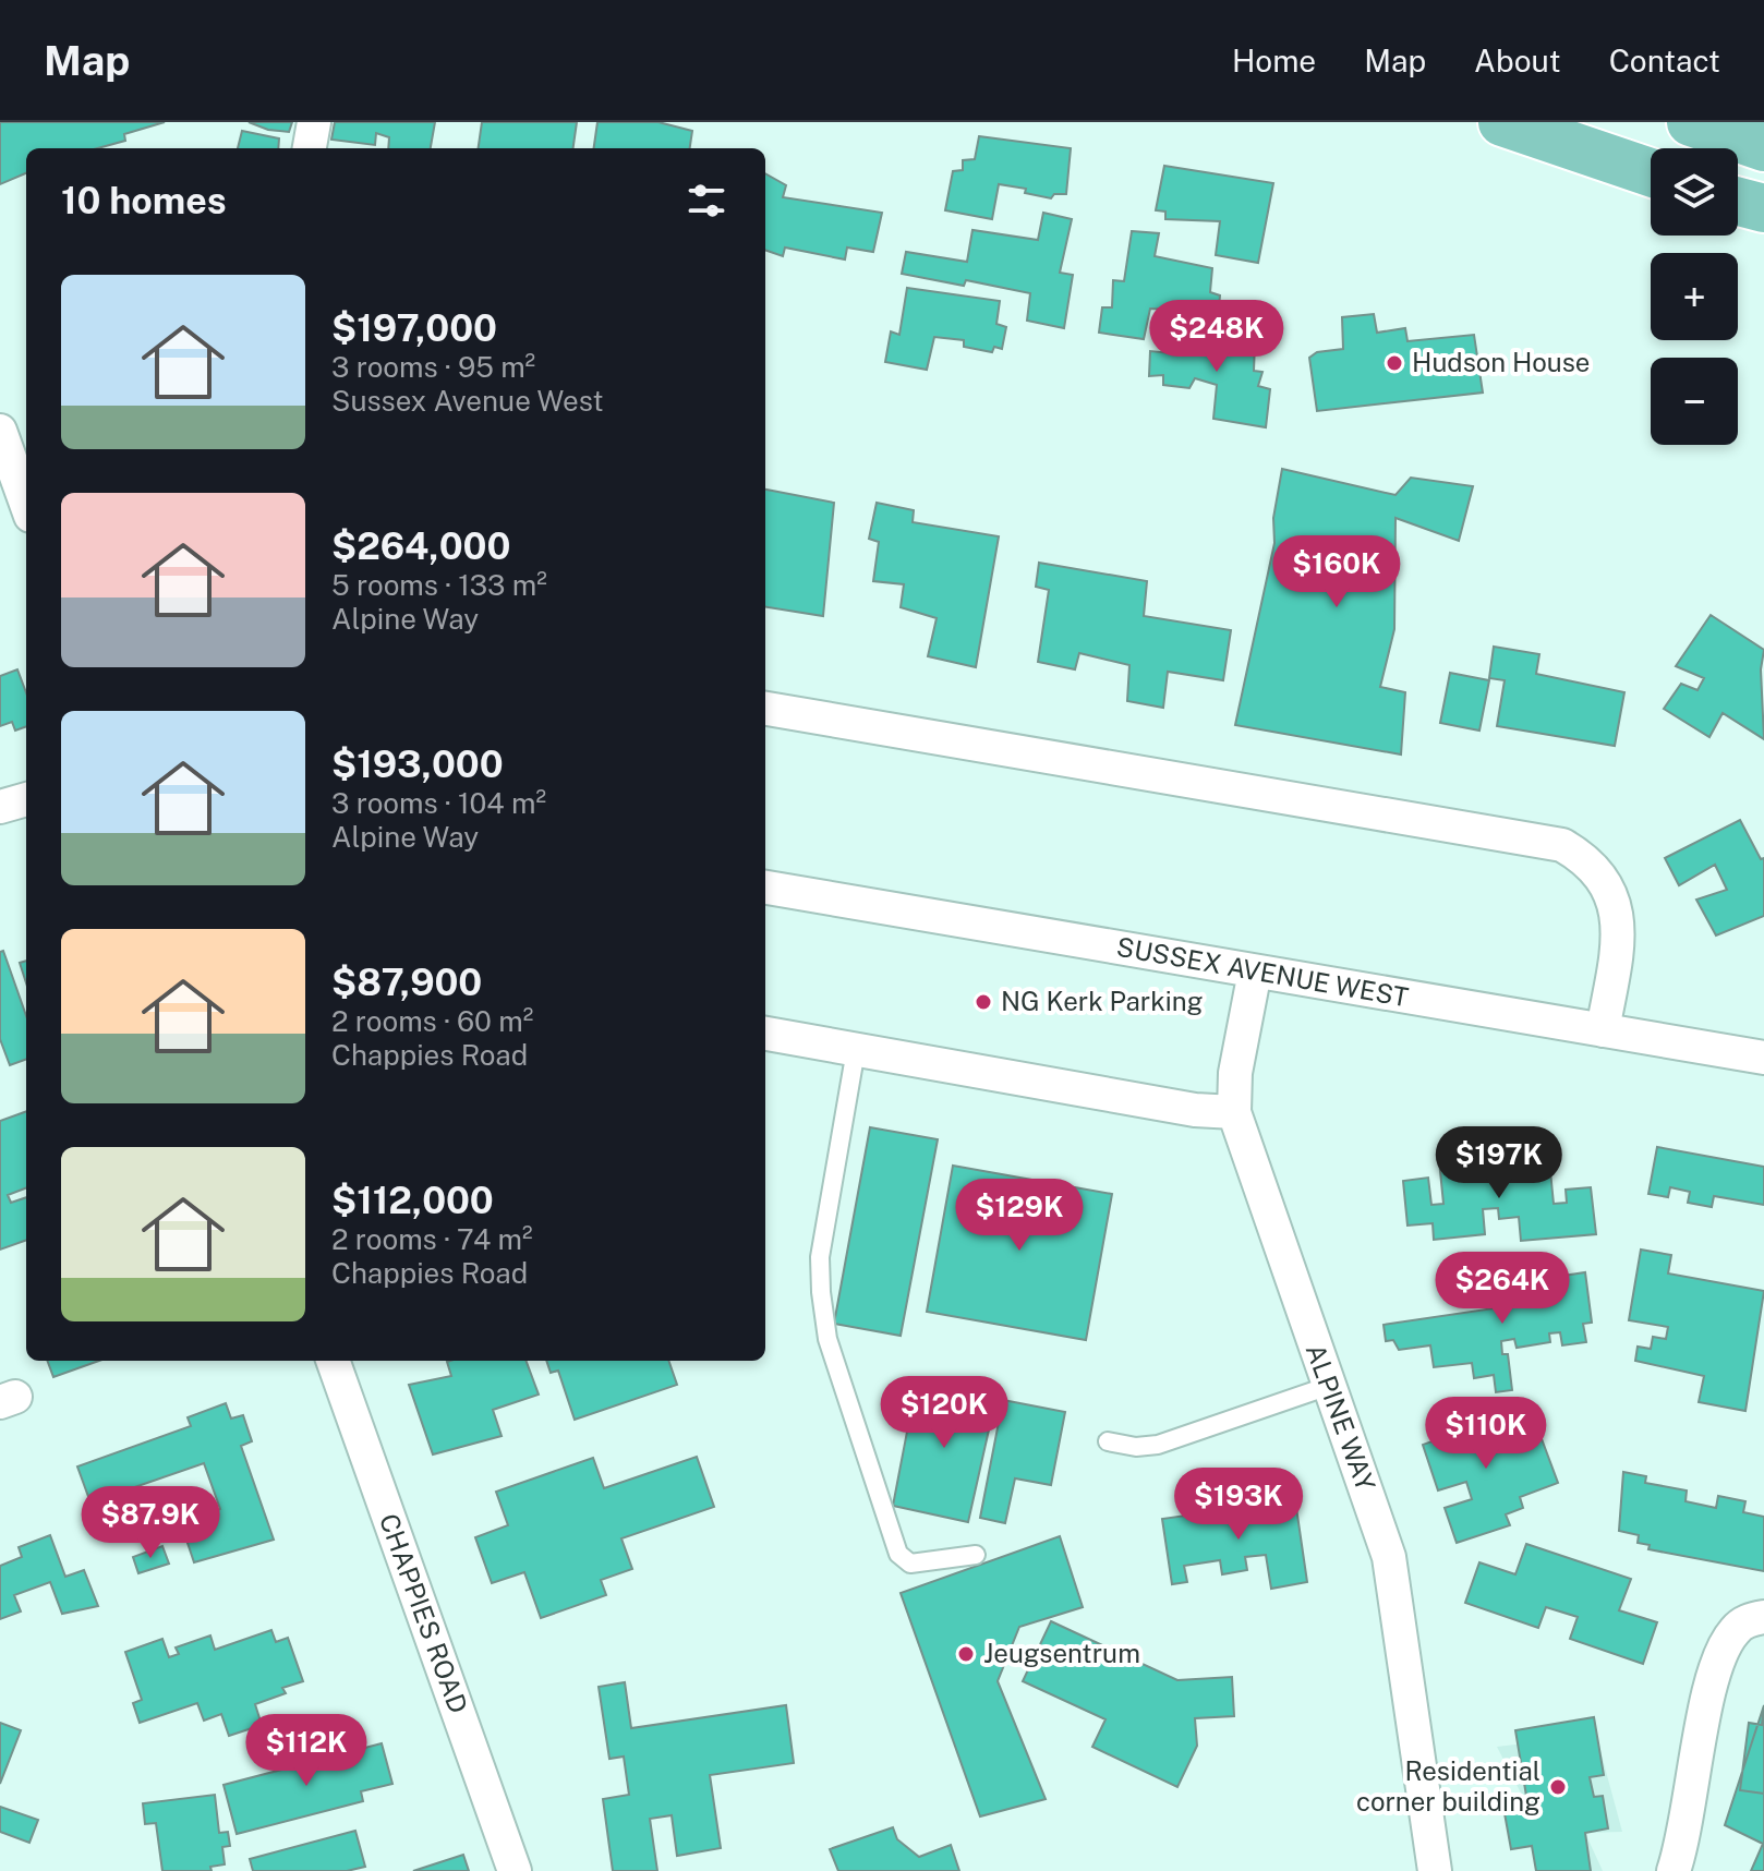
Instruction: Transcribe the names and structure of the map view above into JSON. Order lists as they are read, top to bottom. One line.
{"streets":{"street":["SUSSEX AVENUE WEST","ALPINE WAY","CHAPPIES ROAD"]},"crossings":[["SUSSEX AVENUE WEST","ALPINE WAY"]],"places":["Hudson House","NG Kerk Parking","Jeugsentrum","Residential corner building"],"page":{"header":"Map","nav":["Home","Map","About","Contact"],"map_buttons":["+","−"],"heading":"10 homes","list":[{"name":"$197,000","note":"3 rooms · 95 m² · Sussex Avenue West"},{"name":"$264,000","note":"5 rooms · 133 m² · Alpine Way"},{"name":"$193,000","note":"3 rooms · 104 m² · Alpine Way"},{"name":"$87,900","note":"2 rooms · 60 m² · Chappies Road"},{"name":"$112,000","note":"2 rooms · 74 m² · Chappies Road"}],"price":["$248K","$160K","$197K","$129K","$264K","$120K","$110K","$193K","$87.9K","$112K"]}}
